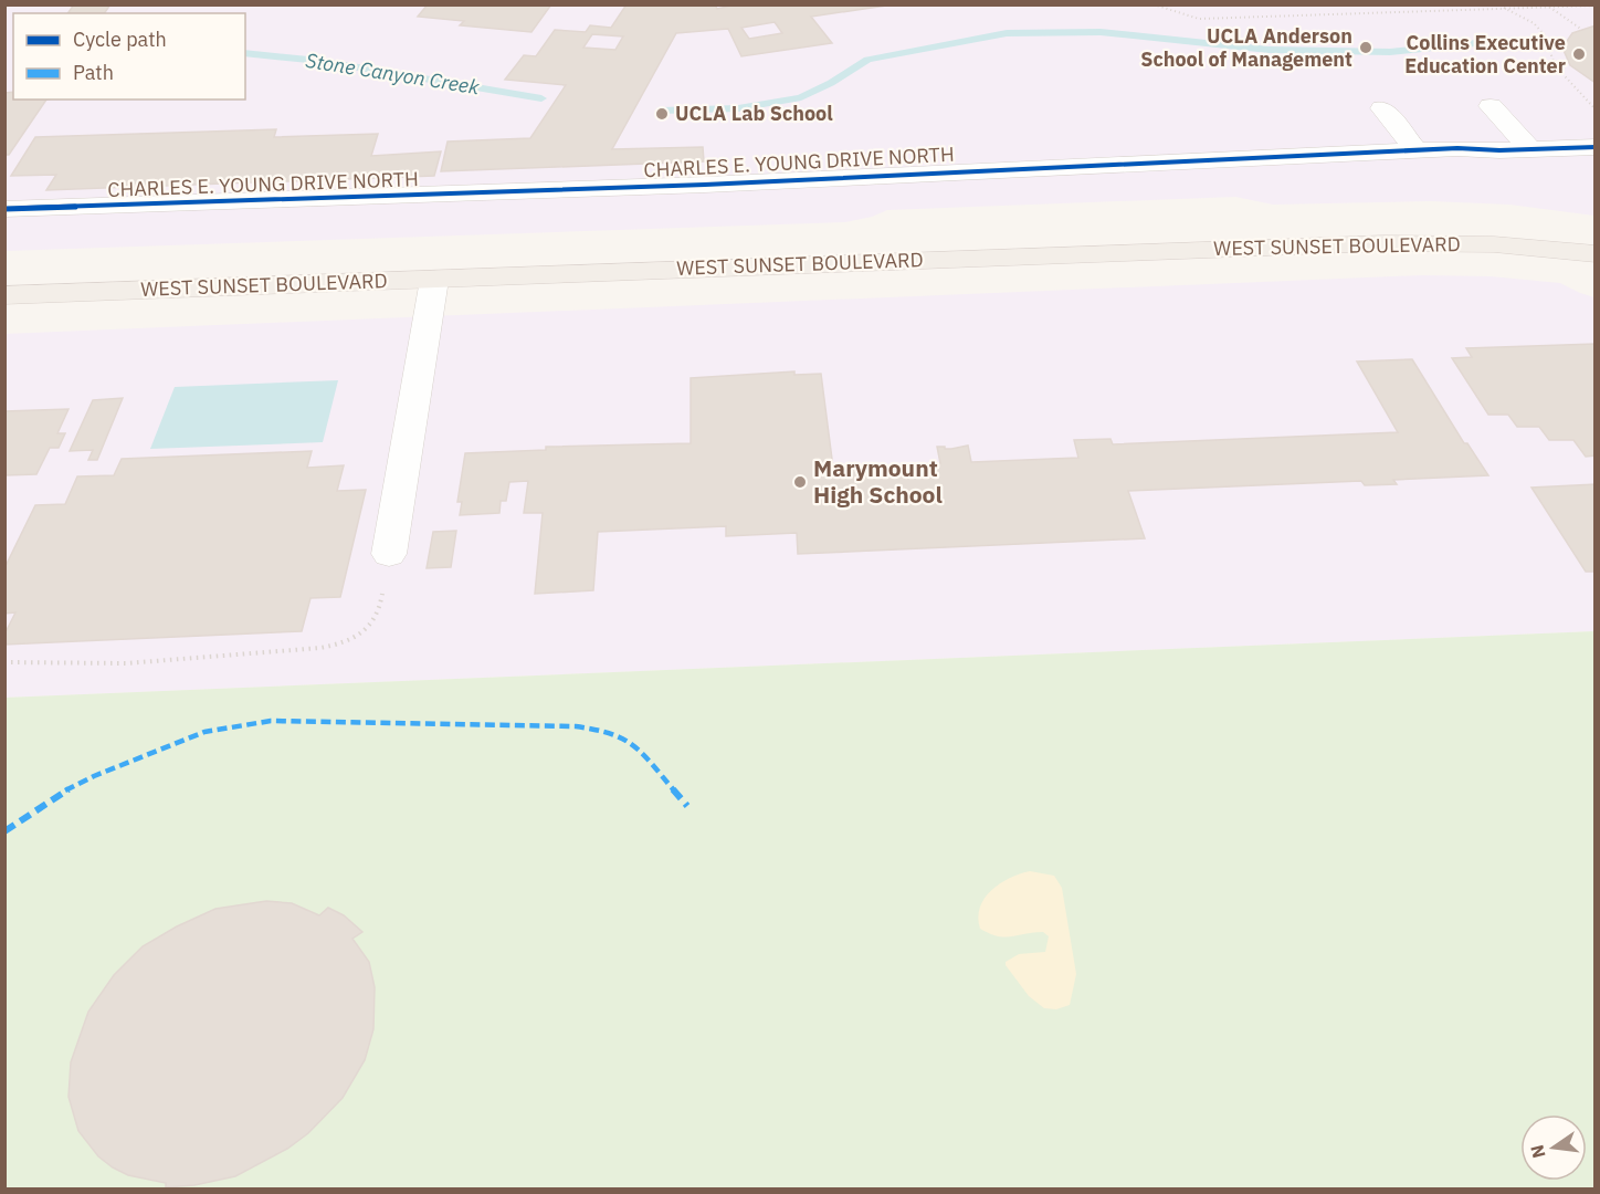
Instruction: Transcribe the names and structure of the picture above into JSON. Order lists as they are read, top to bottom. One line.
{"streets":{"main road":["WEST SUNSET BOULEVARD"],"street":["CHARLES E. YOUNG DRIVE NORTH"]},"water":["Stone Canyon Creek"],"places":["UCLA Anderson School of Management","Collins Executive Education Center","UCLA Lab School","Marymount High School"],"legend":["Cycle path","Path"],"north":"left"}
